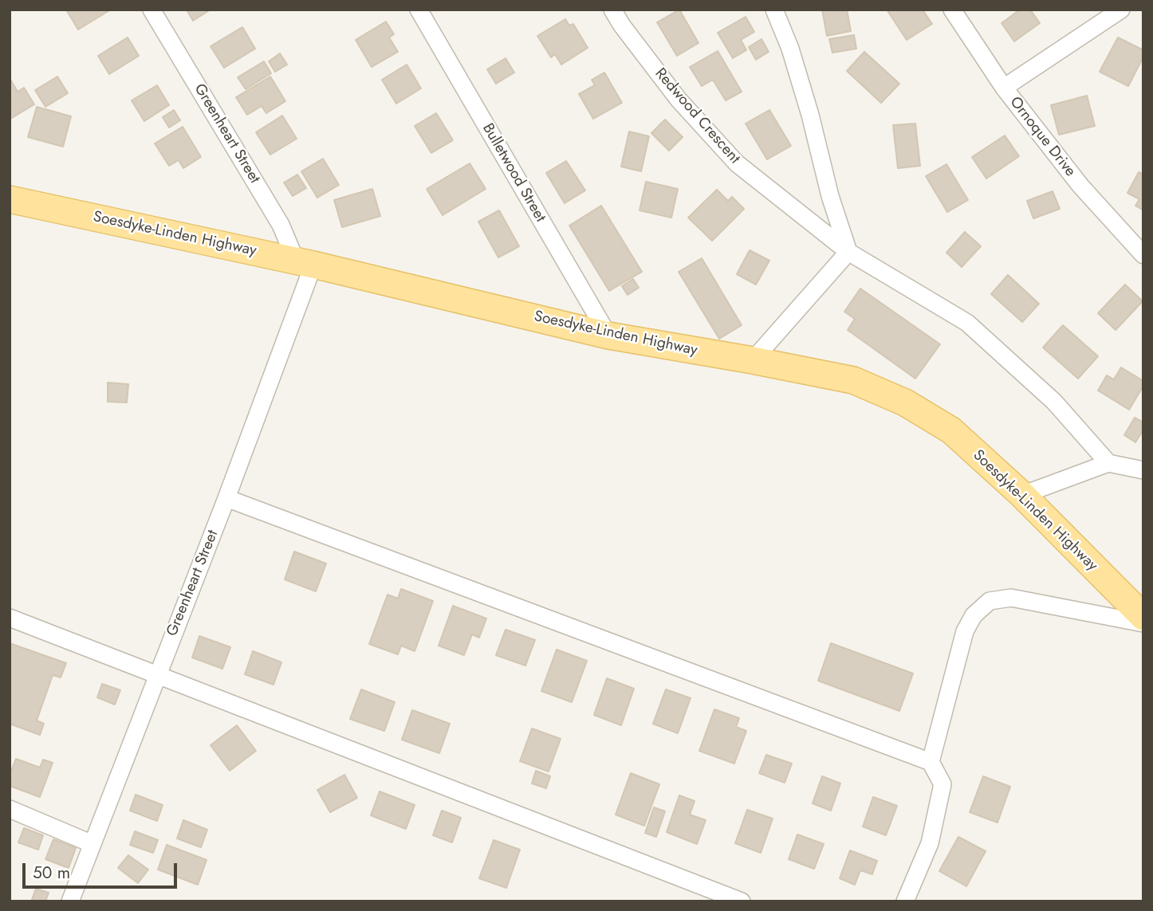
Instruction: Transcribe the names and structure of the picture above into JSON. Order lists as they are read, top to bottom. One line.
{"streets":{"main road":["Soesdyke-Linden Highway"],"street":["Redwood Crescent","Greenheart Street","Ornoque Drive","Bulletwood Street"]},"crossings":[["Greenheart Street","Soesdyke-Linden Highway"],["Bulletwood Street","Soesdyke-Linden Highway"]],"scale_bar":"50 m"}
